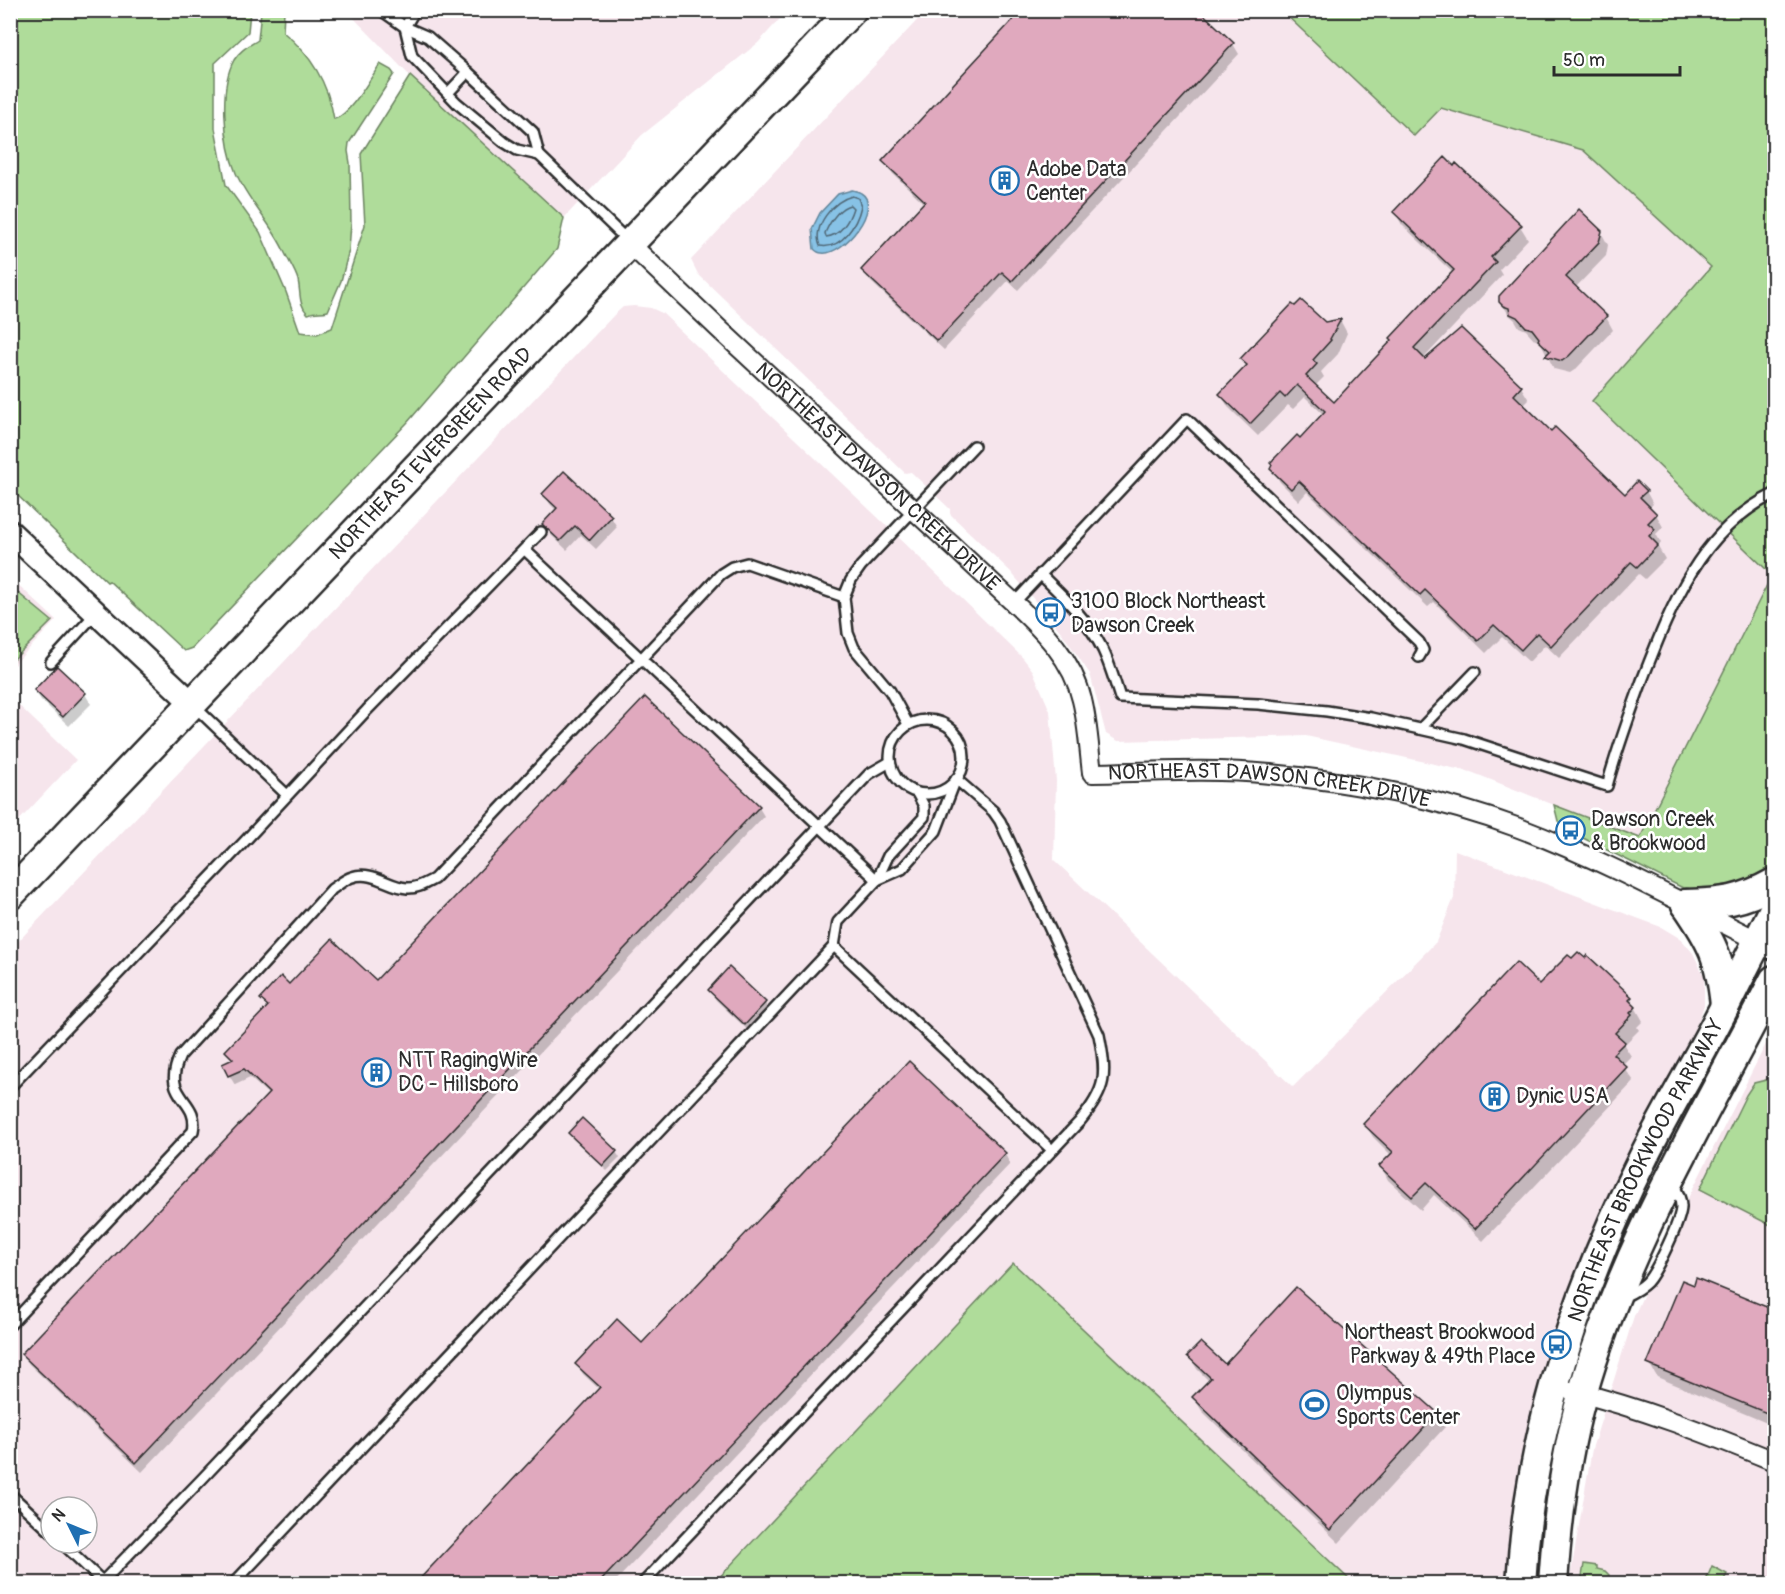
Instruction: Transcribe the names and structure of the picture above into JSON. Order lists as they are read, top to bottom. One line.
{"streets":{"main road":["NORTHEAST EVERGREEN ROAD","NORTHEAST BROOKWOOD PARKWAY"],"street":["NORTHEAST DAWSON CREEK DRIVE"]},"crossings":[["NORTHEAST EVERGREEN ROAD","NORTHEAST DAWSON CREEK DRIVE"],["NORTHEAST DAWSON CREEK DRIVE","NORTHEAST BROOKWOOD PARKWAY"]],"places":{"building":["Adobe Data Center","NTT RagingWire DC - Hillsboro","Dynic USA"],"bus stop":["3100 Block Northeast Dawson Creek","Dawson Creek & Brookwood","Northeast Brookwood Parkway & 49th Place"],"sports":["Olympus Sports Center"]},"scale_bar":"50 m","north":"top left"}
